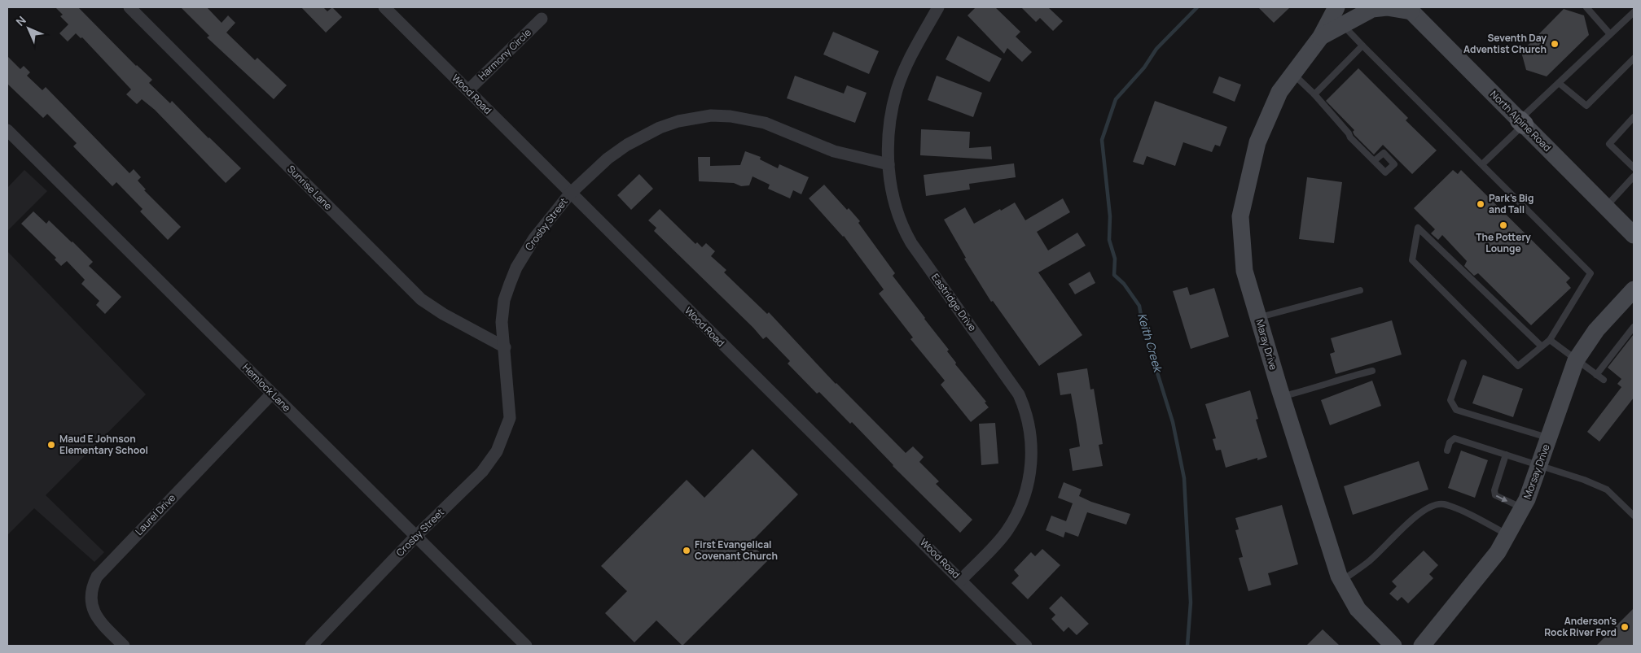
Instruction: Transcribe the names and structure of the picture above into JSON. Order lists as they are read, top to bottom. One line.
{"streets":{"street":["Harmony Circle","Wood Road","North Alpine Road","Sunrise Lane","Crosby Street","Eastridge Drive","Maray Drive","Hemlock Lane","Morsay Drive","Laurel Drive"]},"crossings":[["Harmony Circle","Wood Road"],["Wood Road","Crosby Street"],["Wood Road","Eastridge Drive"],["Sunrise Lane","Crosby Street"],["Crosby Street","Eastridge Drive"],["Crosby Street","Hemlock Lane"],["Hemlock Lane","Laurel Drive"]],"water":["Keith Creek"],"places":["Seventh Day Adventist Church","Park's Big and Tall","The Pottery Lounge","Maud E Johnson Elementary School","First Evangelical Covenant Church","Anderson's Rock River Ford"],"north":"top left"}
